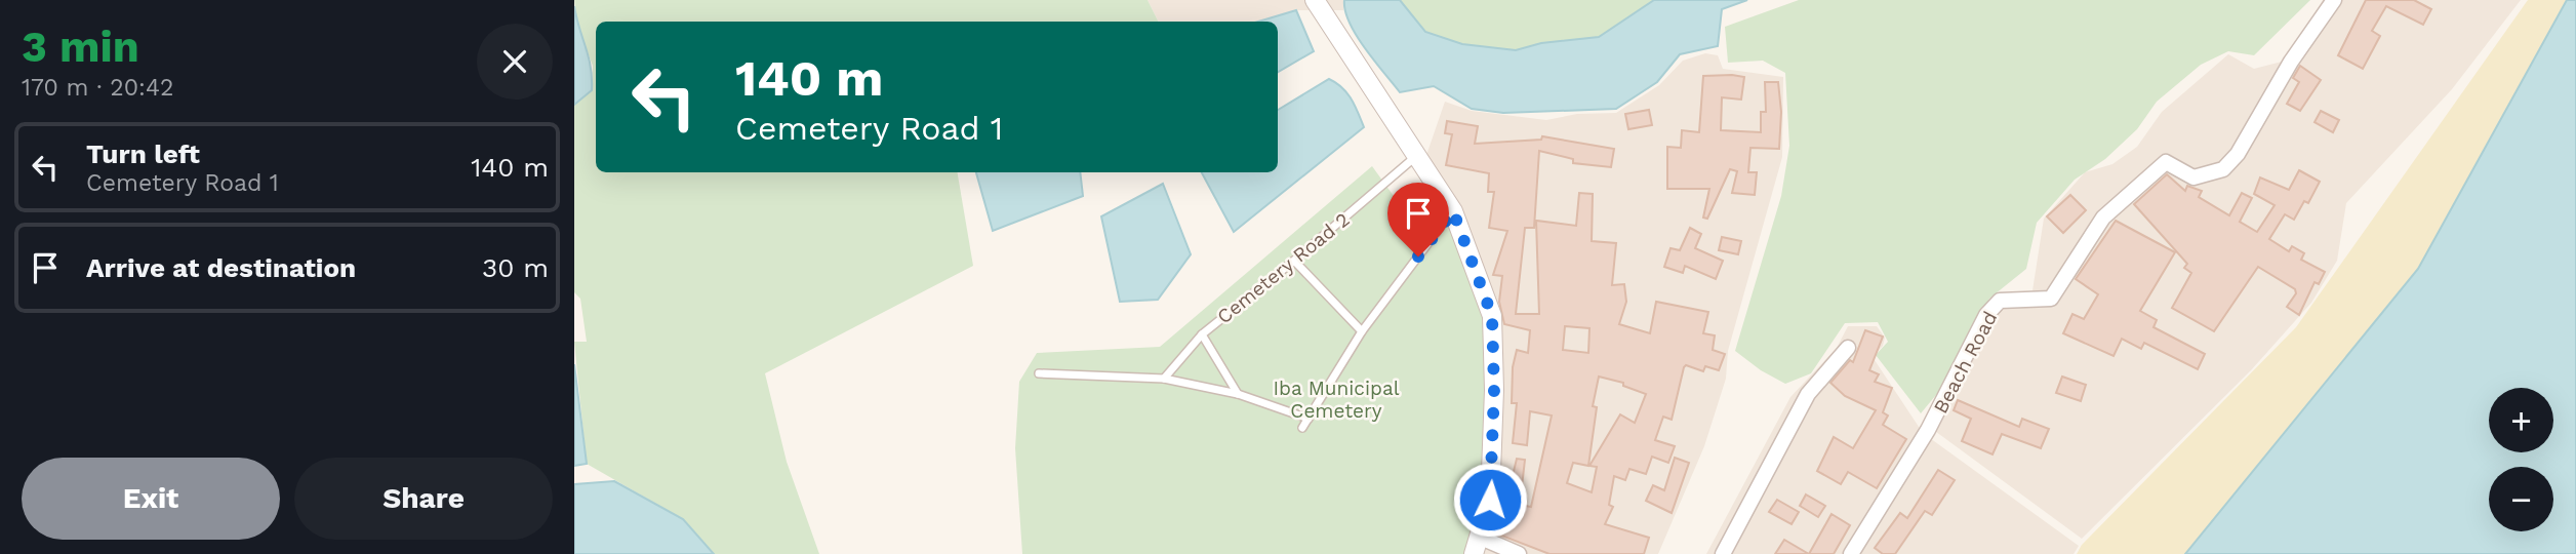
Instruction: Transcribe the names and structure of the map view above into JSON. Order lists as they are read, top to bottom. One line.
{"streets":{"street":["Beach Road"],"lane":["Cemetery Road 2"]},"parks":["Iba Municipal Cemetery"],"page":{"heading":["3 min","170 m · 20:42"],"turn":["140 m","Cemetery Road 1"],"list":[{"name":"Turn left","note":"Cemetery Road 1","value":"140 m"},{"name":"Arrive at destination","value":"30 m"}],"map_buttons":["+","−"],"buttons":["Exit","Share"]}}
